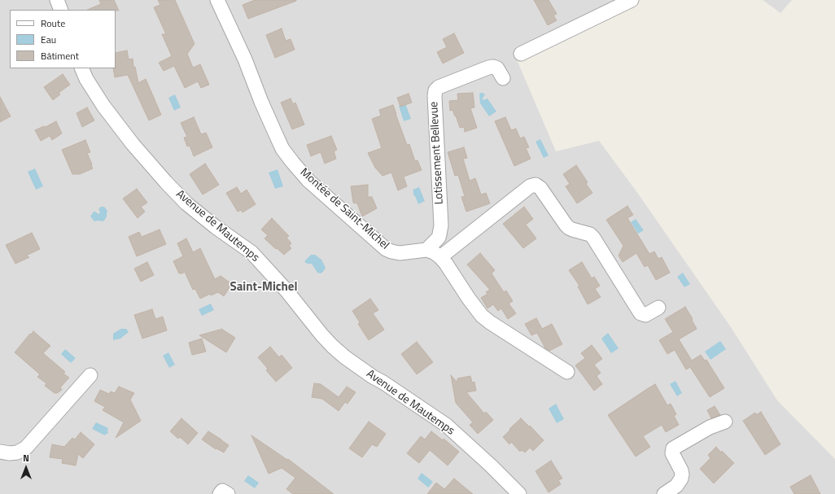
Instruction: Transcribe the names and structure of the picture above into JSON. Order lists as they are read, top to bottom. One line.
{"streets":{"street":["Lotissement Bellevue","Montée de Saint-Michel","Avenue de Mautemps"]},"crossings":[["Lotissement Bellevue","Montée de Saint-Michel"]],"districts":["Saint-Michel"],"legend":["Route","Eau","Bâtiment"],"north":"top"}
